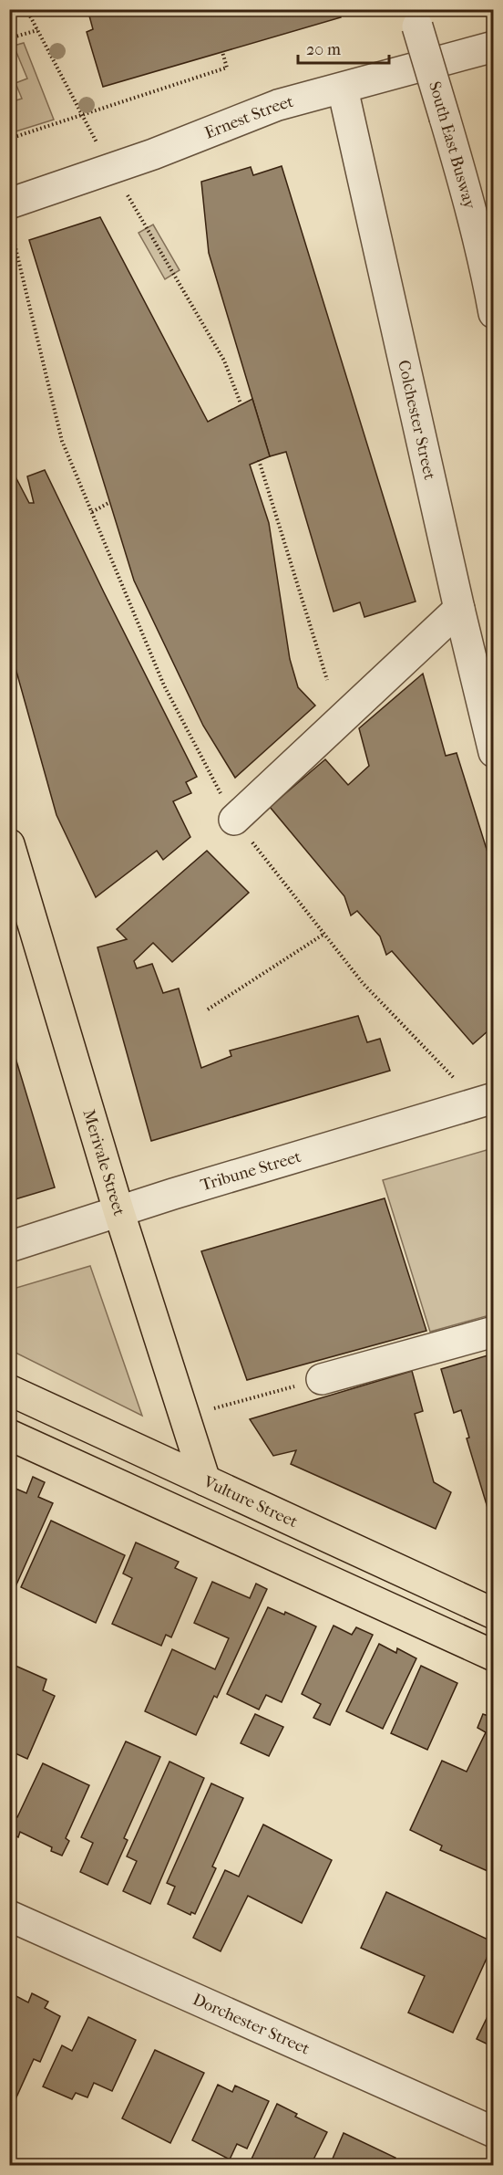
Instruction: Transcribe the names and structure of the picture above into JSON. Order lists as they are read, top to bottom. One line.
{"streets":{"main road":["Merivale Street","Vulture Street"],"street":["Ernest Street","South East Busway","Colchester Street","Tribune Street","Dorchester Street"]},"crossings":[["Ernest Street","Colchester Street"],["Merivale Street","Tribune Street"],["Merivale Street","Vulture Street"]],"scale_bar":"20 m"}
